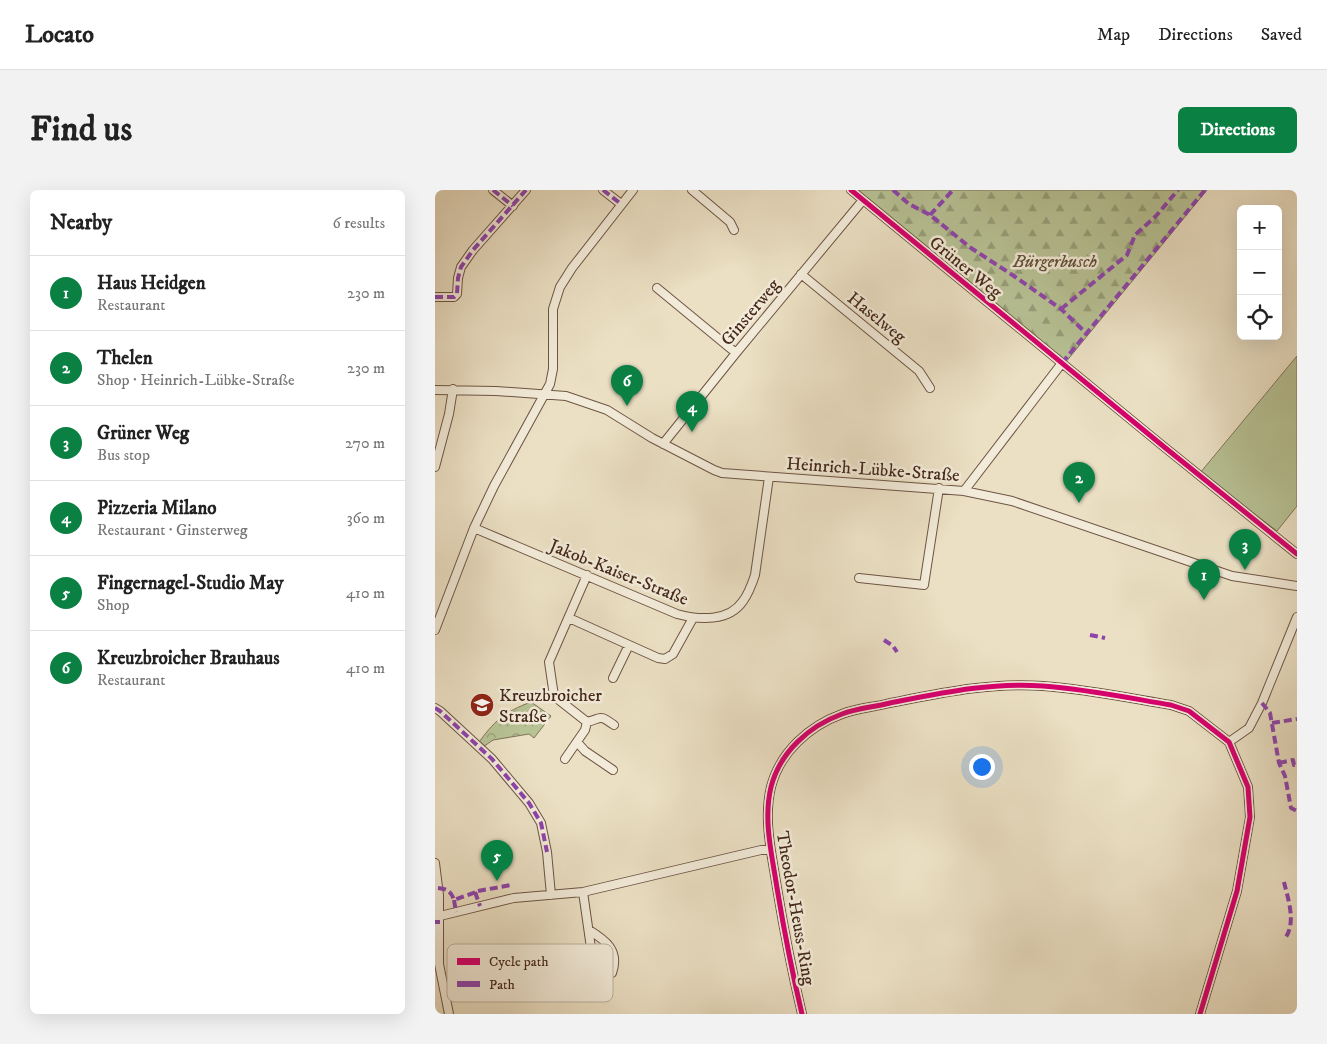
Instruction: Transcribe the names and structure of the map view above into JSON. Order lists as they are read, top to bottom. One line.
{"streets":{"street":["Grüner Weg","Ginsterweg","Haselweg","Heinrich-Lübke-Straße","Jakob-Kaiser-Straße","Theodor-Heuss-Ring"]},"crossings":[["Grüner Weg","Ginsterweg"],["Ginsterweg","Haselweg"],["Ginsterweg","Heinrich-Lübke-Straße"],["Heinrich-Lübke-Straße","Jakob-Kaiser-Straße"]],"parks":["Bürgerbusch"],"places":{"school or university":["Kreuzbroicher Straße"]},"legend":["Cycle path","Path"],"page":{"header":"Locato","nav":["Map","Directions","Saved"],"buttons":"Directions","title":"Find us","heading":["Nearby","6 results"],"map_buttons":["+","−"],"list":[{"mark":"1","name":"Haus Heidgen","note":"Restaurant","value":"230 m"},{"mark":"2","name":"Thelen","note":"Shop · Heinrich-Lübke-Straße","value":"230 m"},{"mark":"3","name":"Grüner Weg","note":"Bus stop","value":"270 m"},{"mark":"4","name":"Pizzeria Milano","note":"Restaurant · Ginsterweg","value":"360 m"},{"mark":"5","name":"Fingernagel-Studio May","note":"Shop","value":"410 m"},{"mark":"6","name":"Kreuzbroicher Brauhaus","note":"Restaurant","value":"410 m"}],"pins":["6","4","2","3","1","5"]}}
